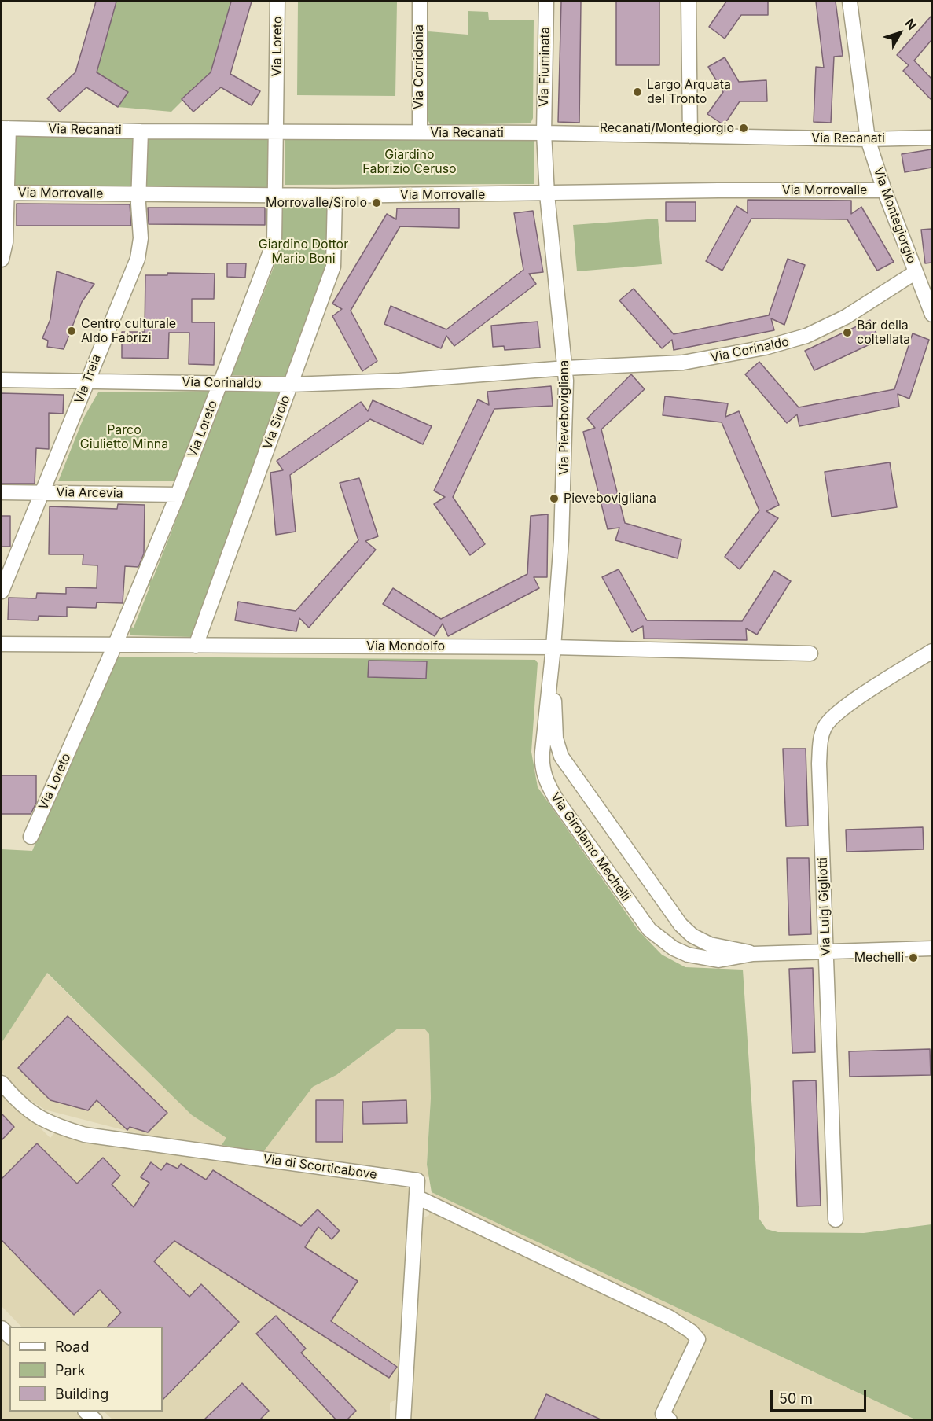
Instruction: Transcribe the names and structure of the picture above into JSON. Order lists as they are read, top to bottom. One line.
{"streets":{"street":["Via Loreto","Via Corridonia","Via Fiuminata","Via Recanati","Via Morrovalle","Via Montegiorgio","Via Corinaldo","Via Treia","Via Pievebovigliana","Via Sirolo","Via Arcevia","Via Mondolfo","Via Girolamo Mechelli","Via Luigi Gigliotti","Via di Scorticabove"]},"crossings":[["Via Loreto","Via Recanati"],["Via Loreto","Via Morrovalle"],["Via Loreto","Via Corinaldo"],["Via Loreto","Via Arcevia"],["Via Loreto","Via Mondolfo"],["Via Corridonia","Via Recanati"],["Via Fiuminata","Via Recanati"],["Via Fiuminata","Via Pievebovigliana"],["Via Recanati","Via Montegiorgio"],["Via Recanati","Via Treia"],["Via Recanati","Via Pievebovigliana"],["Via Morrovalle","Via Montegiorgio"],["Via Morrovalle","Via Treia"],["Via Morrovalle","Via Pievebovigliana"],["Via Morrovalle","Via Sirolo"],["Via Montegiorgio","Via Corinaldo"],["Via Corinaldo","Via Treia"],["Via Corinaldo","Via Pievebovigliana"],["Via Corinaldo","Via Sirolo"],["Via Treia","Via Arcevia"],["Via Pievebovigliana","Via Mondolfo"],["Via Pievebovigliana","Via Girolamo Mechelli"],["Via Sirolo","Via Mondolfo"],["Via Mondolfo","Via Girolamo Mechelli"],["Via Girolamo Mechelli","Via Luigi Gigliotti"]],"parks":["Giardino Fabrizio Ceruso","Giardino Dottor Mario Boni","Parco Giulietto Minna"],"places":["Largo Arquata del Tronto","Recanati/Montegiorgio","Morrovalle/Sirolo","Centro culturale Aldo Fabrizi","Bar della coltellata","Pievebovigliana","Mechelli"],"legend":["Road","Park","Building"],"scale_bar":"50 m","north":"top right"}
